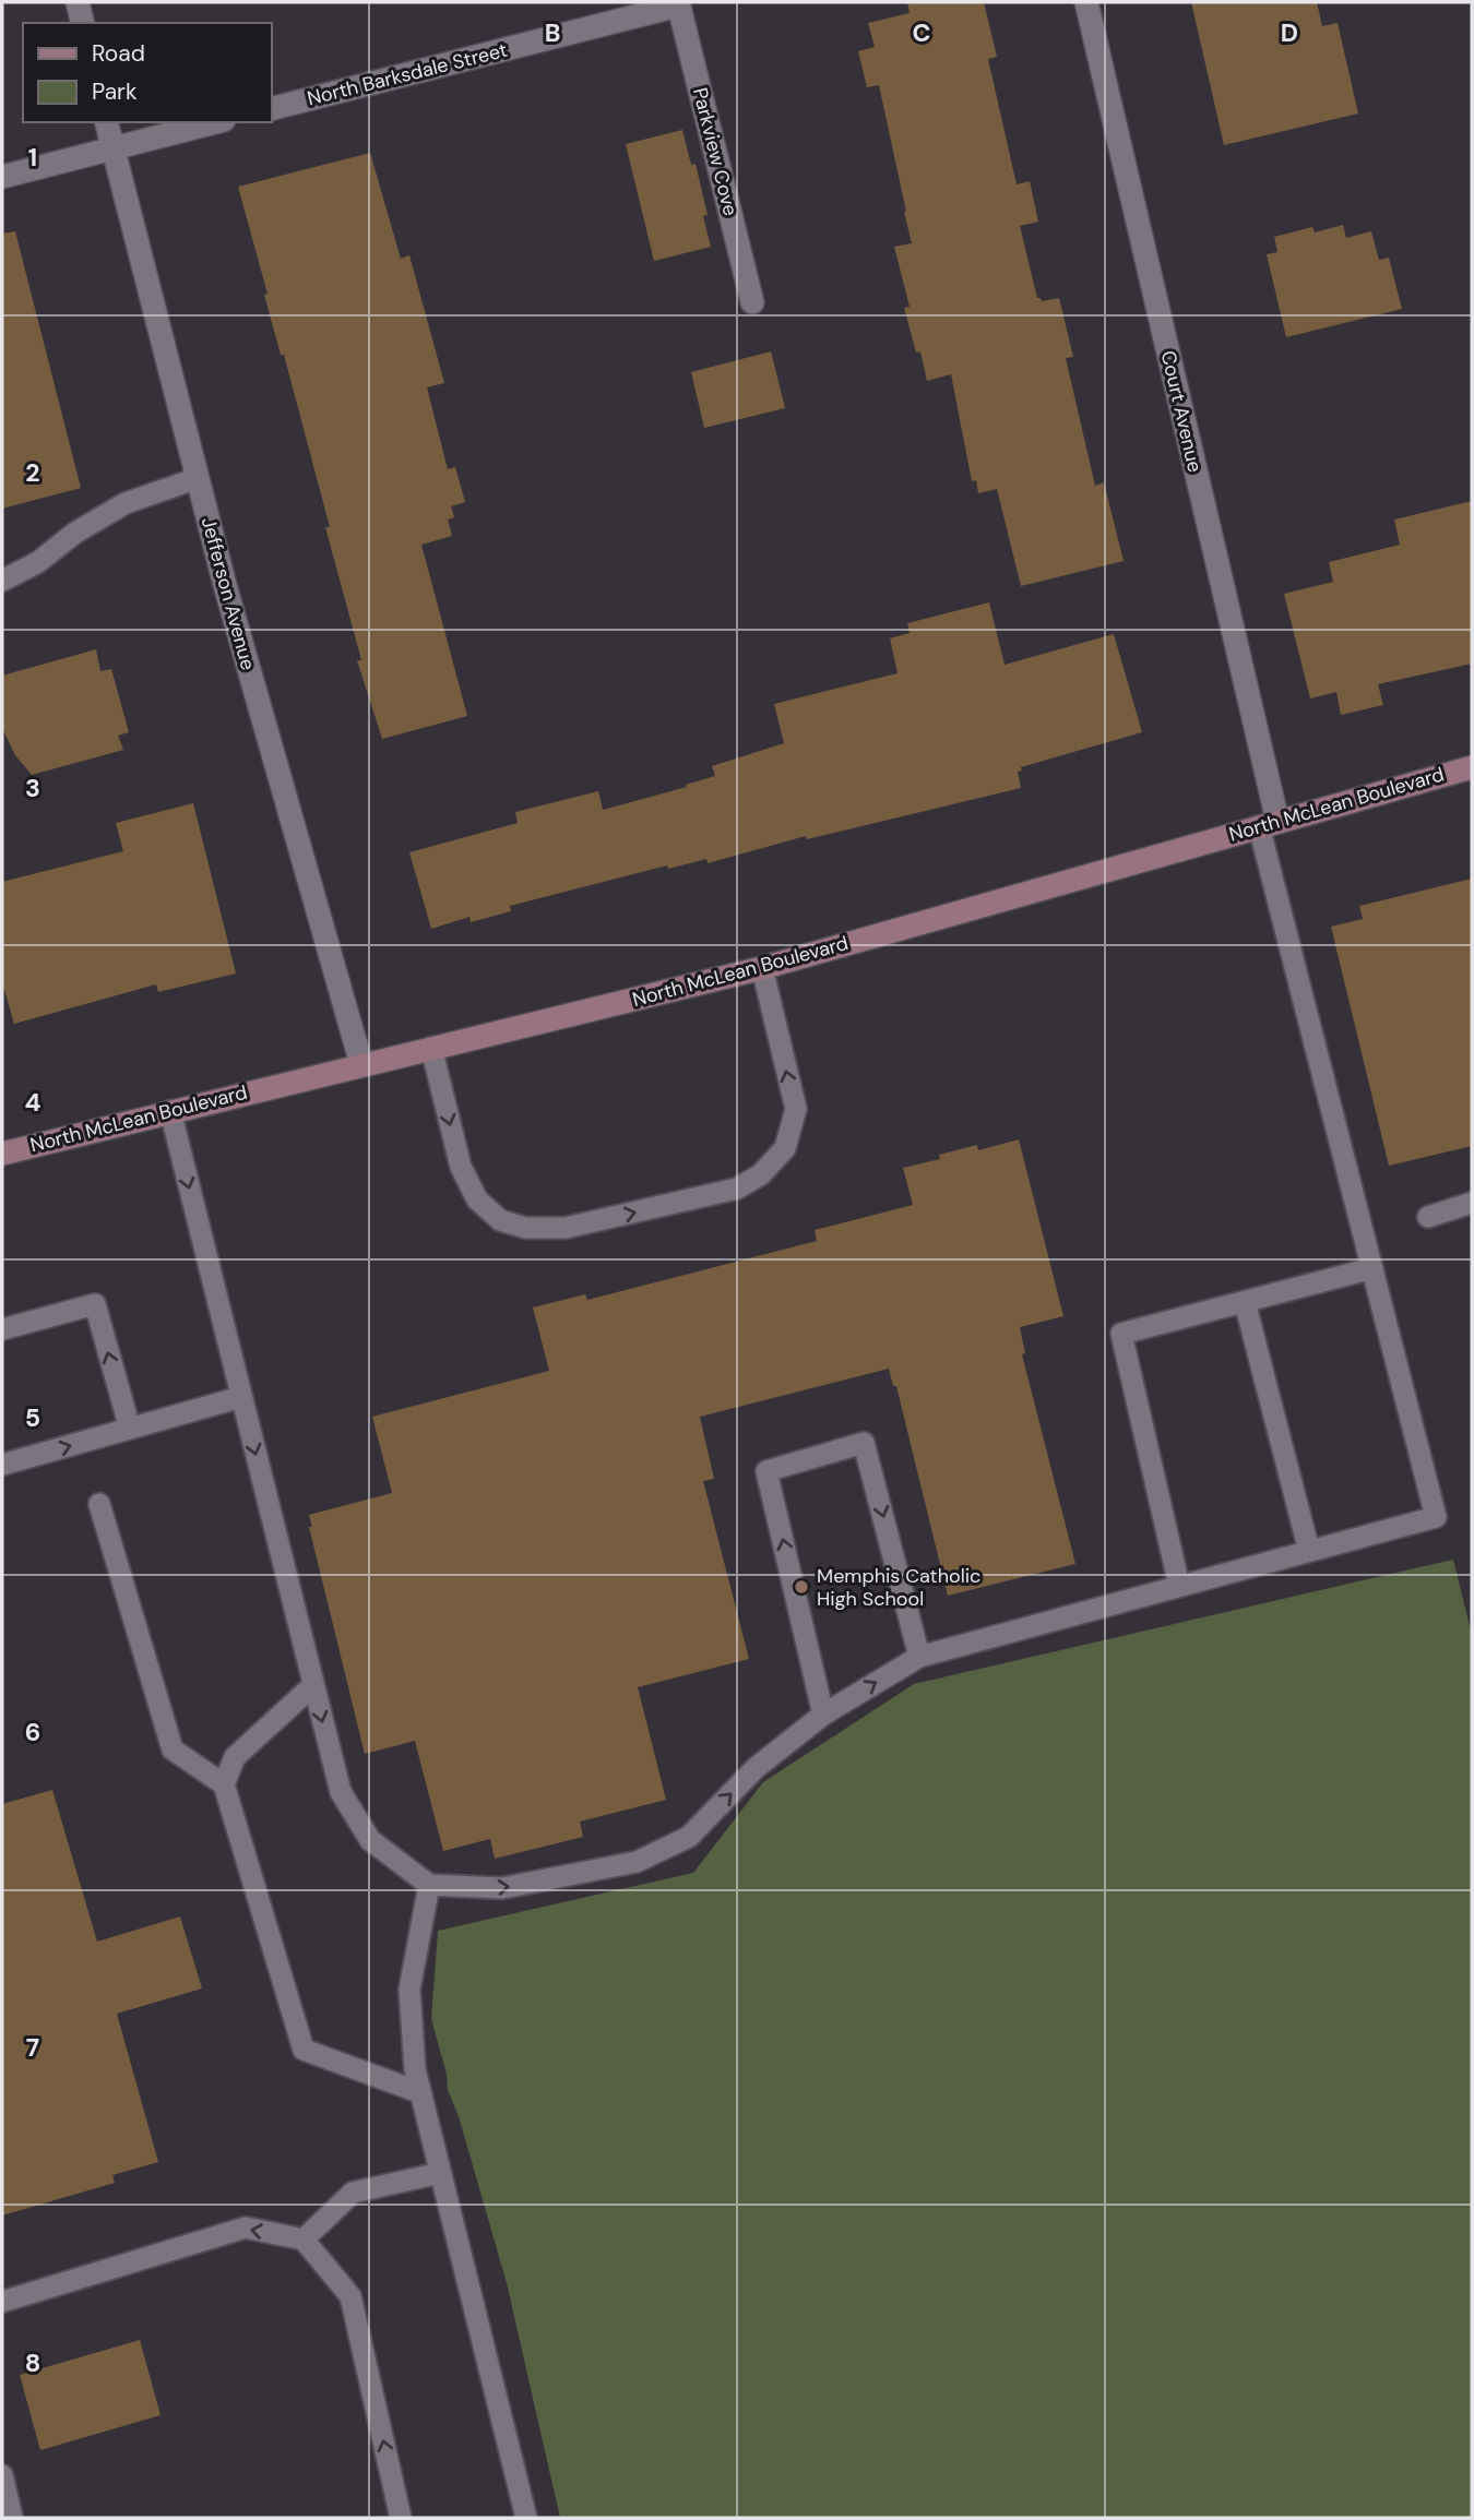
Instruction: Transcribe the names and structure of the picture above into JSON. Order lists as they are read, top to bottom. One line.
{"streets":{"main road":["North McLean Boulevard"],"street":["North Barksdale Street","Parkview Cove","Court Avenue","Jefferson Avenue"]},"crossings":[["North Barksdale Street","Parkview Cove"],["Court Avenue","North McLean Boulevard"],["Jefferson Avenue","North McLean Boulevard"]],"places":["Memphis Catholic High School"],"legend":["Road","Park"],"grid":{"columns":["B","C","D"],"rows":["1","2","3","4","5","6","7","8"]}}
